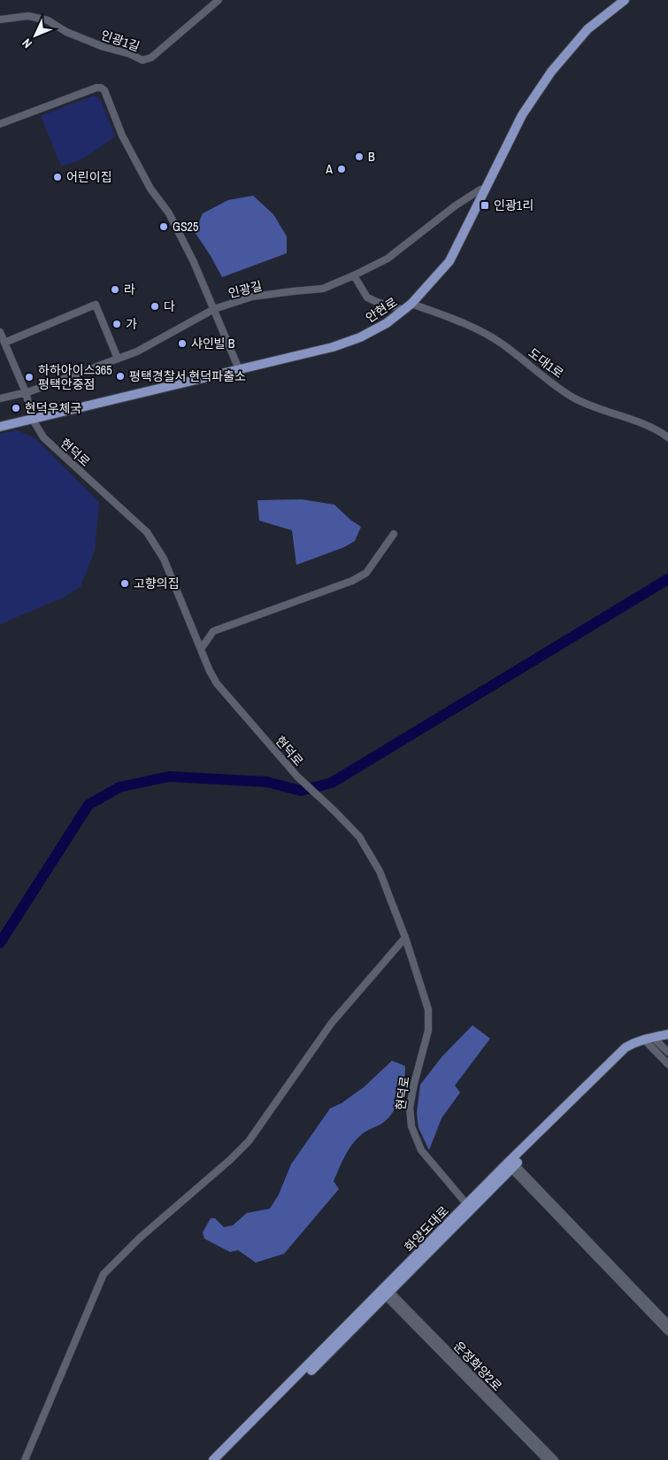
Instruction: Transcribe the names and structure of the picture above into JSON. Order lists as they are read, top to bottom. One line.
{"streets":{"main road":["안현로","화양도대로"],"street":["인광1길","인광길","도대1로","현덕로","운정화양2로"]},"crossings":[["인광길","안현로"],["인광길","현덕로"],["안현로","도대1로"],["안현로","현덕로"],["현덕로","화양도대로"],["화양도대로","운정화양2로"]],"places":{"other":["B","A","어린이집","GS25","라","다","가","샤인빌 B","평택경찰서 현덕파출소","하하아이스365 평택안중점","현덕우체국","고향의집"],"transit":["인광1리"]},"north":"bottom left"}
